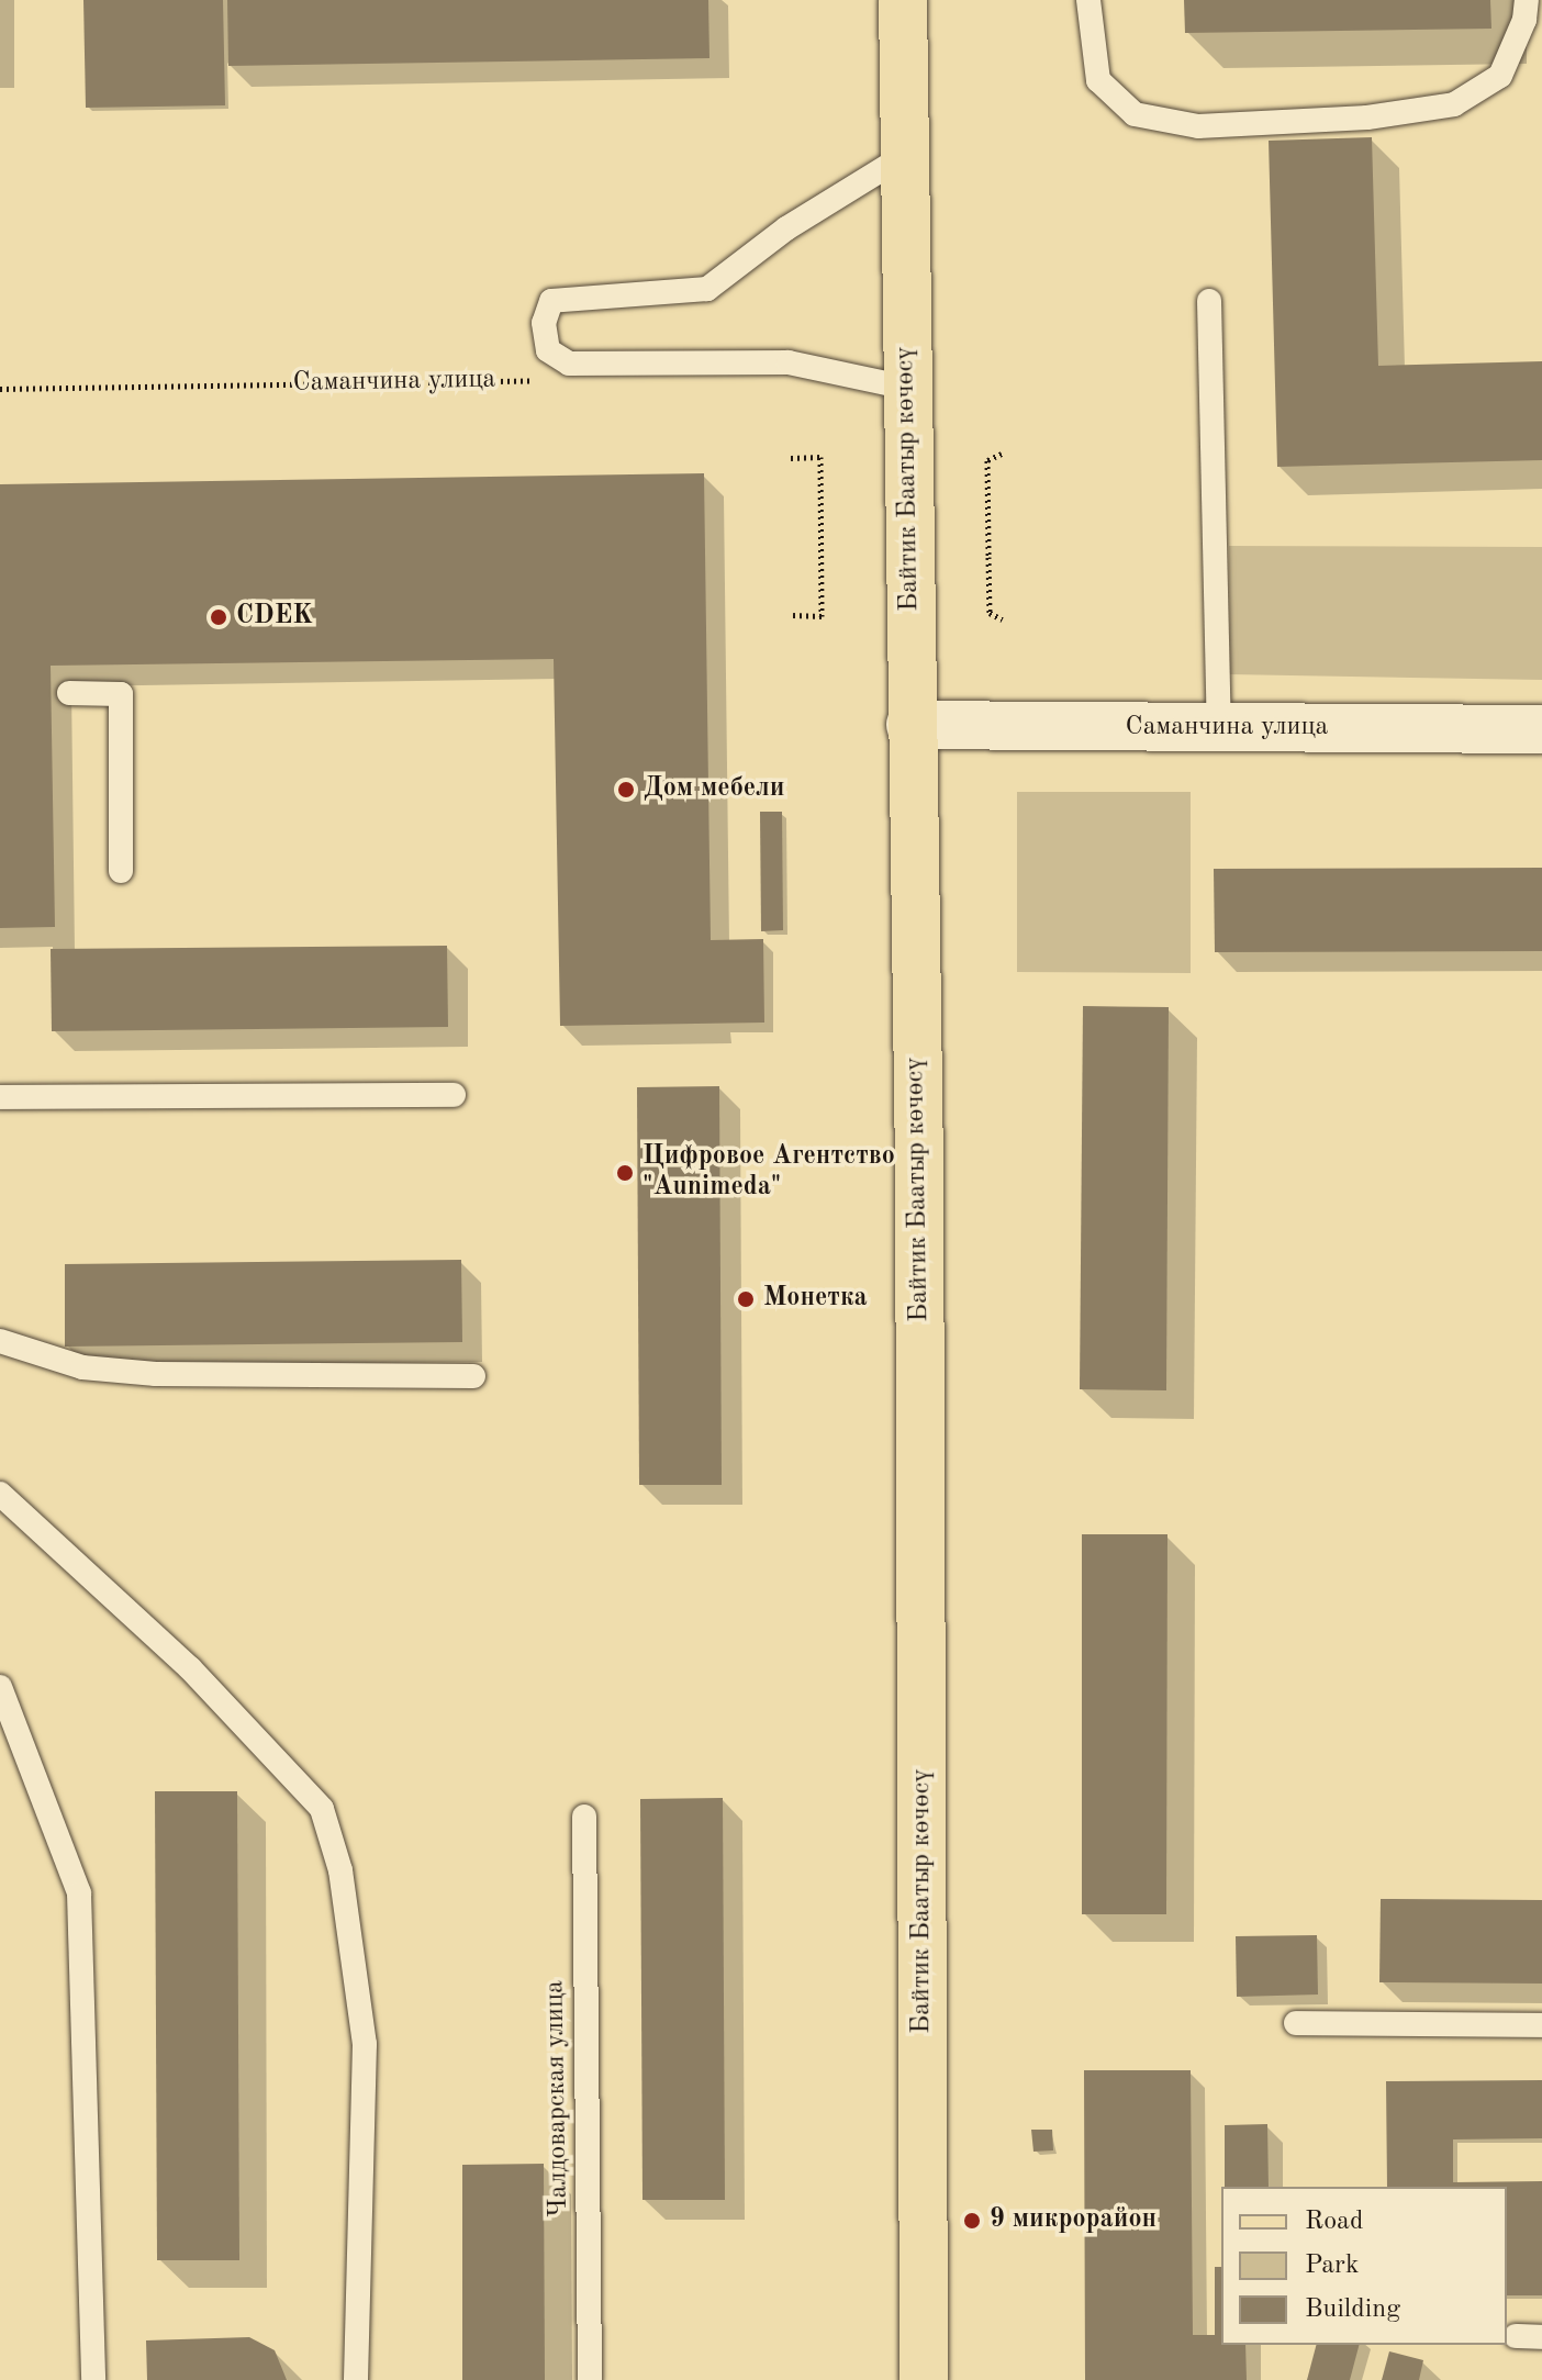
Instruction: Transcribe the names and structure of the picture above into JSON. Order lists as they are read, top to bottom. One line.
{"streets":{"main road":["Байтик Баатыр көчөсү"],"street":["Саманчина улица"],"lane":["Чалдоварская улица"]},"crossings":[["Саманчина улица","Байтик Баатыр көчөсү"]],"places":["CDEK","Дом мебели","Цифровое Агентство \"Aunimeda\"","Монетка","9 микрорайон"],"legend":["Road","Park","Building"]}
